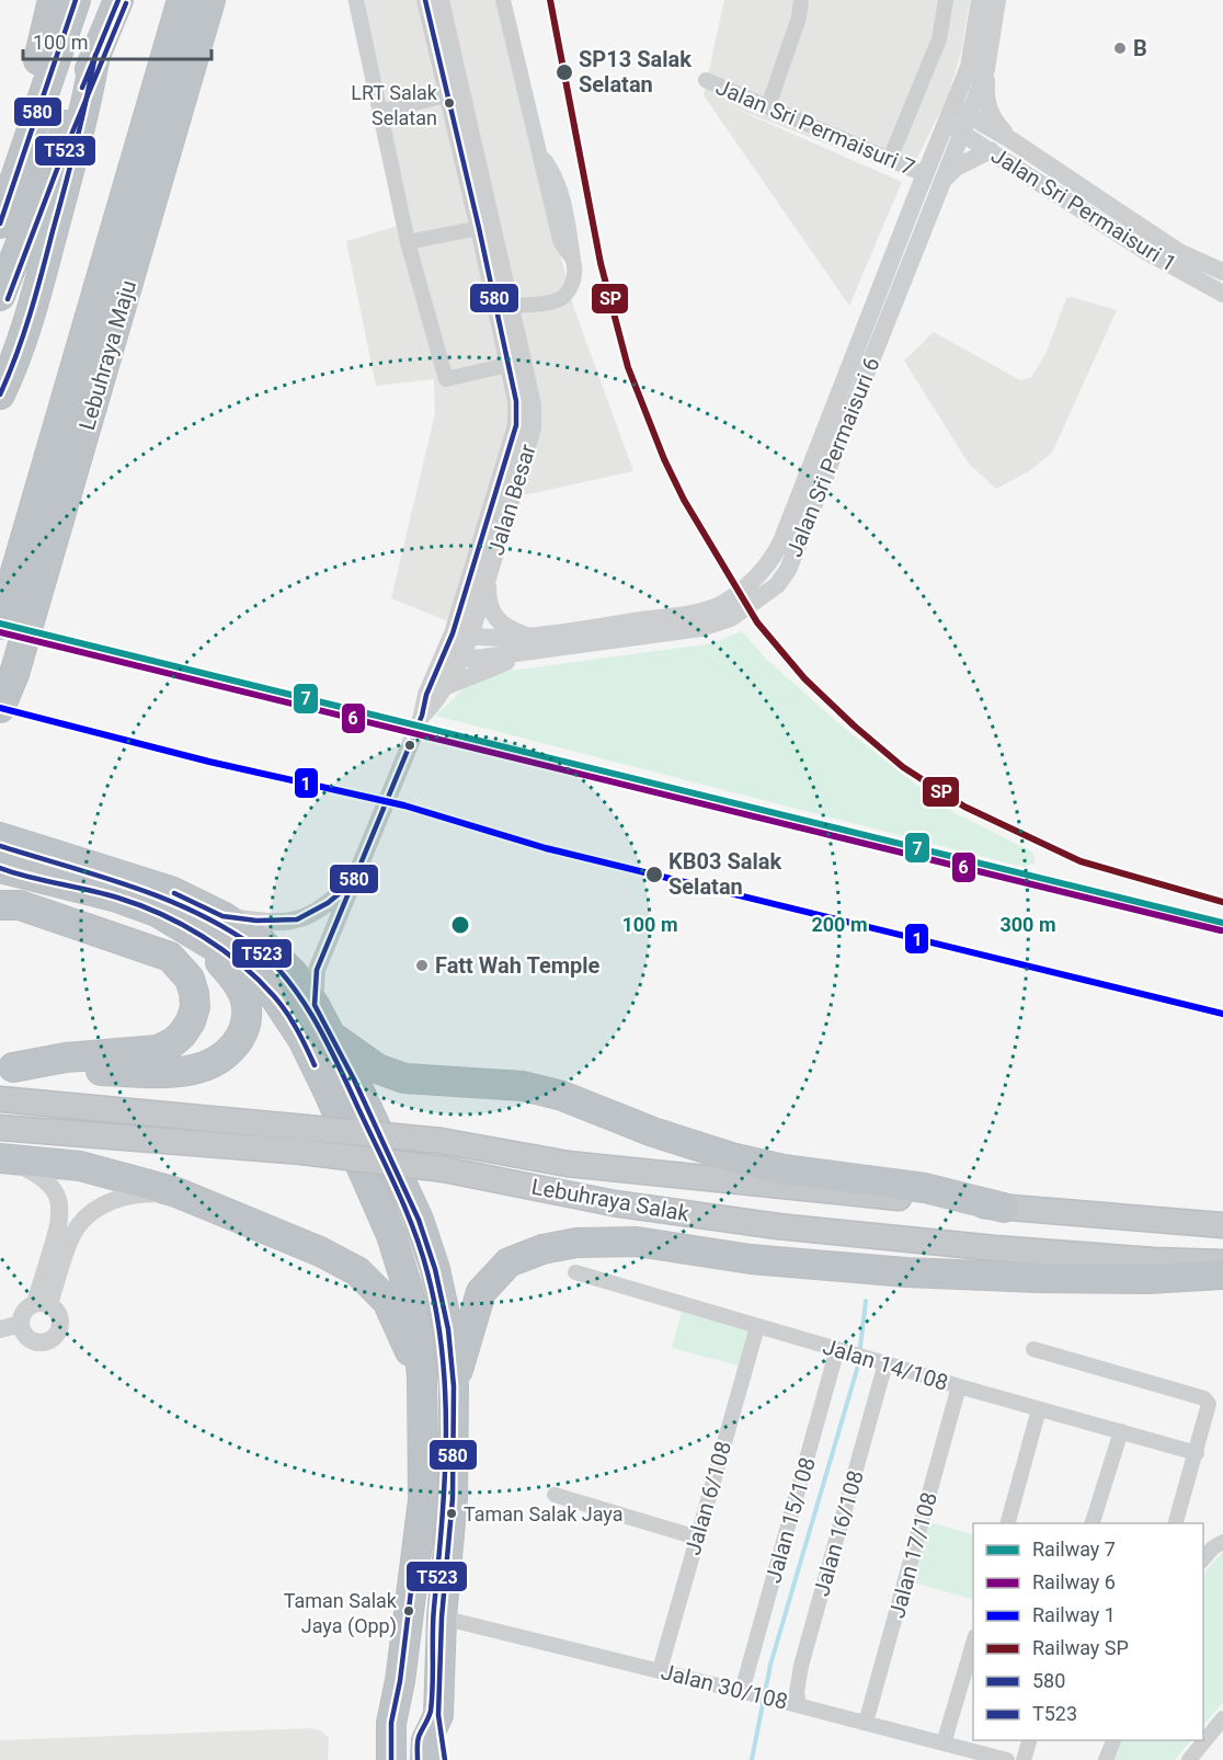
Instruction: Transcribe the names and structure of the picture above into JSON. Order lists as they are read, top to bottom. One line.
{"streets":{"highway":["Lebuhraya Maju","Lebuhraya Salak"],"street":["Jalan Sri Permaisuri 7","Jalan Sri Permaisuri 1","Jalan Sri Permaisuri 6","Jalan Besar","Jalan 14/108","Jalan 6/108","Jalan 15/108","Jalan 16/108","Jalan 17/108","Jalan 30/108"]},"crossings":[["Jalan Sri Permaisuri 7","Jalan Sri Permaisuri 6"],["Jalan Sri Permaisuri 1","Jalan Sri Permaisuri 6"],["Jalan Sri Permaisuri 6","Jalan Besar"],["Jalan 14/108","Jalan 6/108"],["Jalan 14/108","Jalan 15/108"],["Jalan 14/108","Jalan 16/108"],["Jalan 14/108","Jalan 17/108"],["Jalan 6/108","Jalan 30/108"],["Jalan 15/108","Jalan 30/108"],["Jalan 16/108","Jalan 30/108"],["Jalan 17/108","Jalan 30/108"]],"places":["B","SP13 Salak Selatan","LRT Salak Selatan","KB03 Salak Selatan","Fatt Wah Temple","Taman Salak Jaya","Taman Salak Jaya (Opp)"],"lines":["rail line SP","transit line 580","transit line T523","rail line 7","rail line 6","rail line 1"],"legend":["Railway 7","Railway 6","Railway 1","Railway SP","580","T523"],"scale_bar":"100 m","rings":["100 m","200 m","300 m"]}
